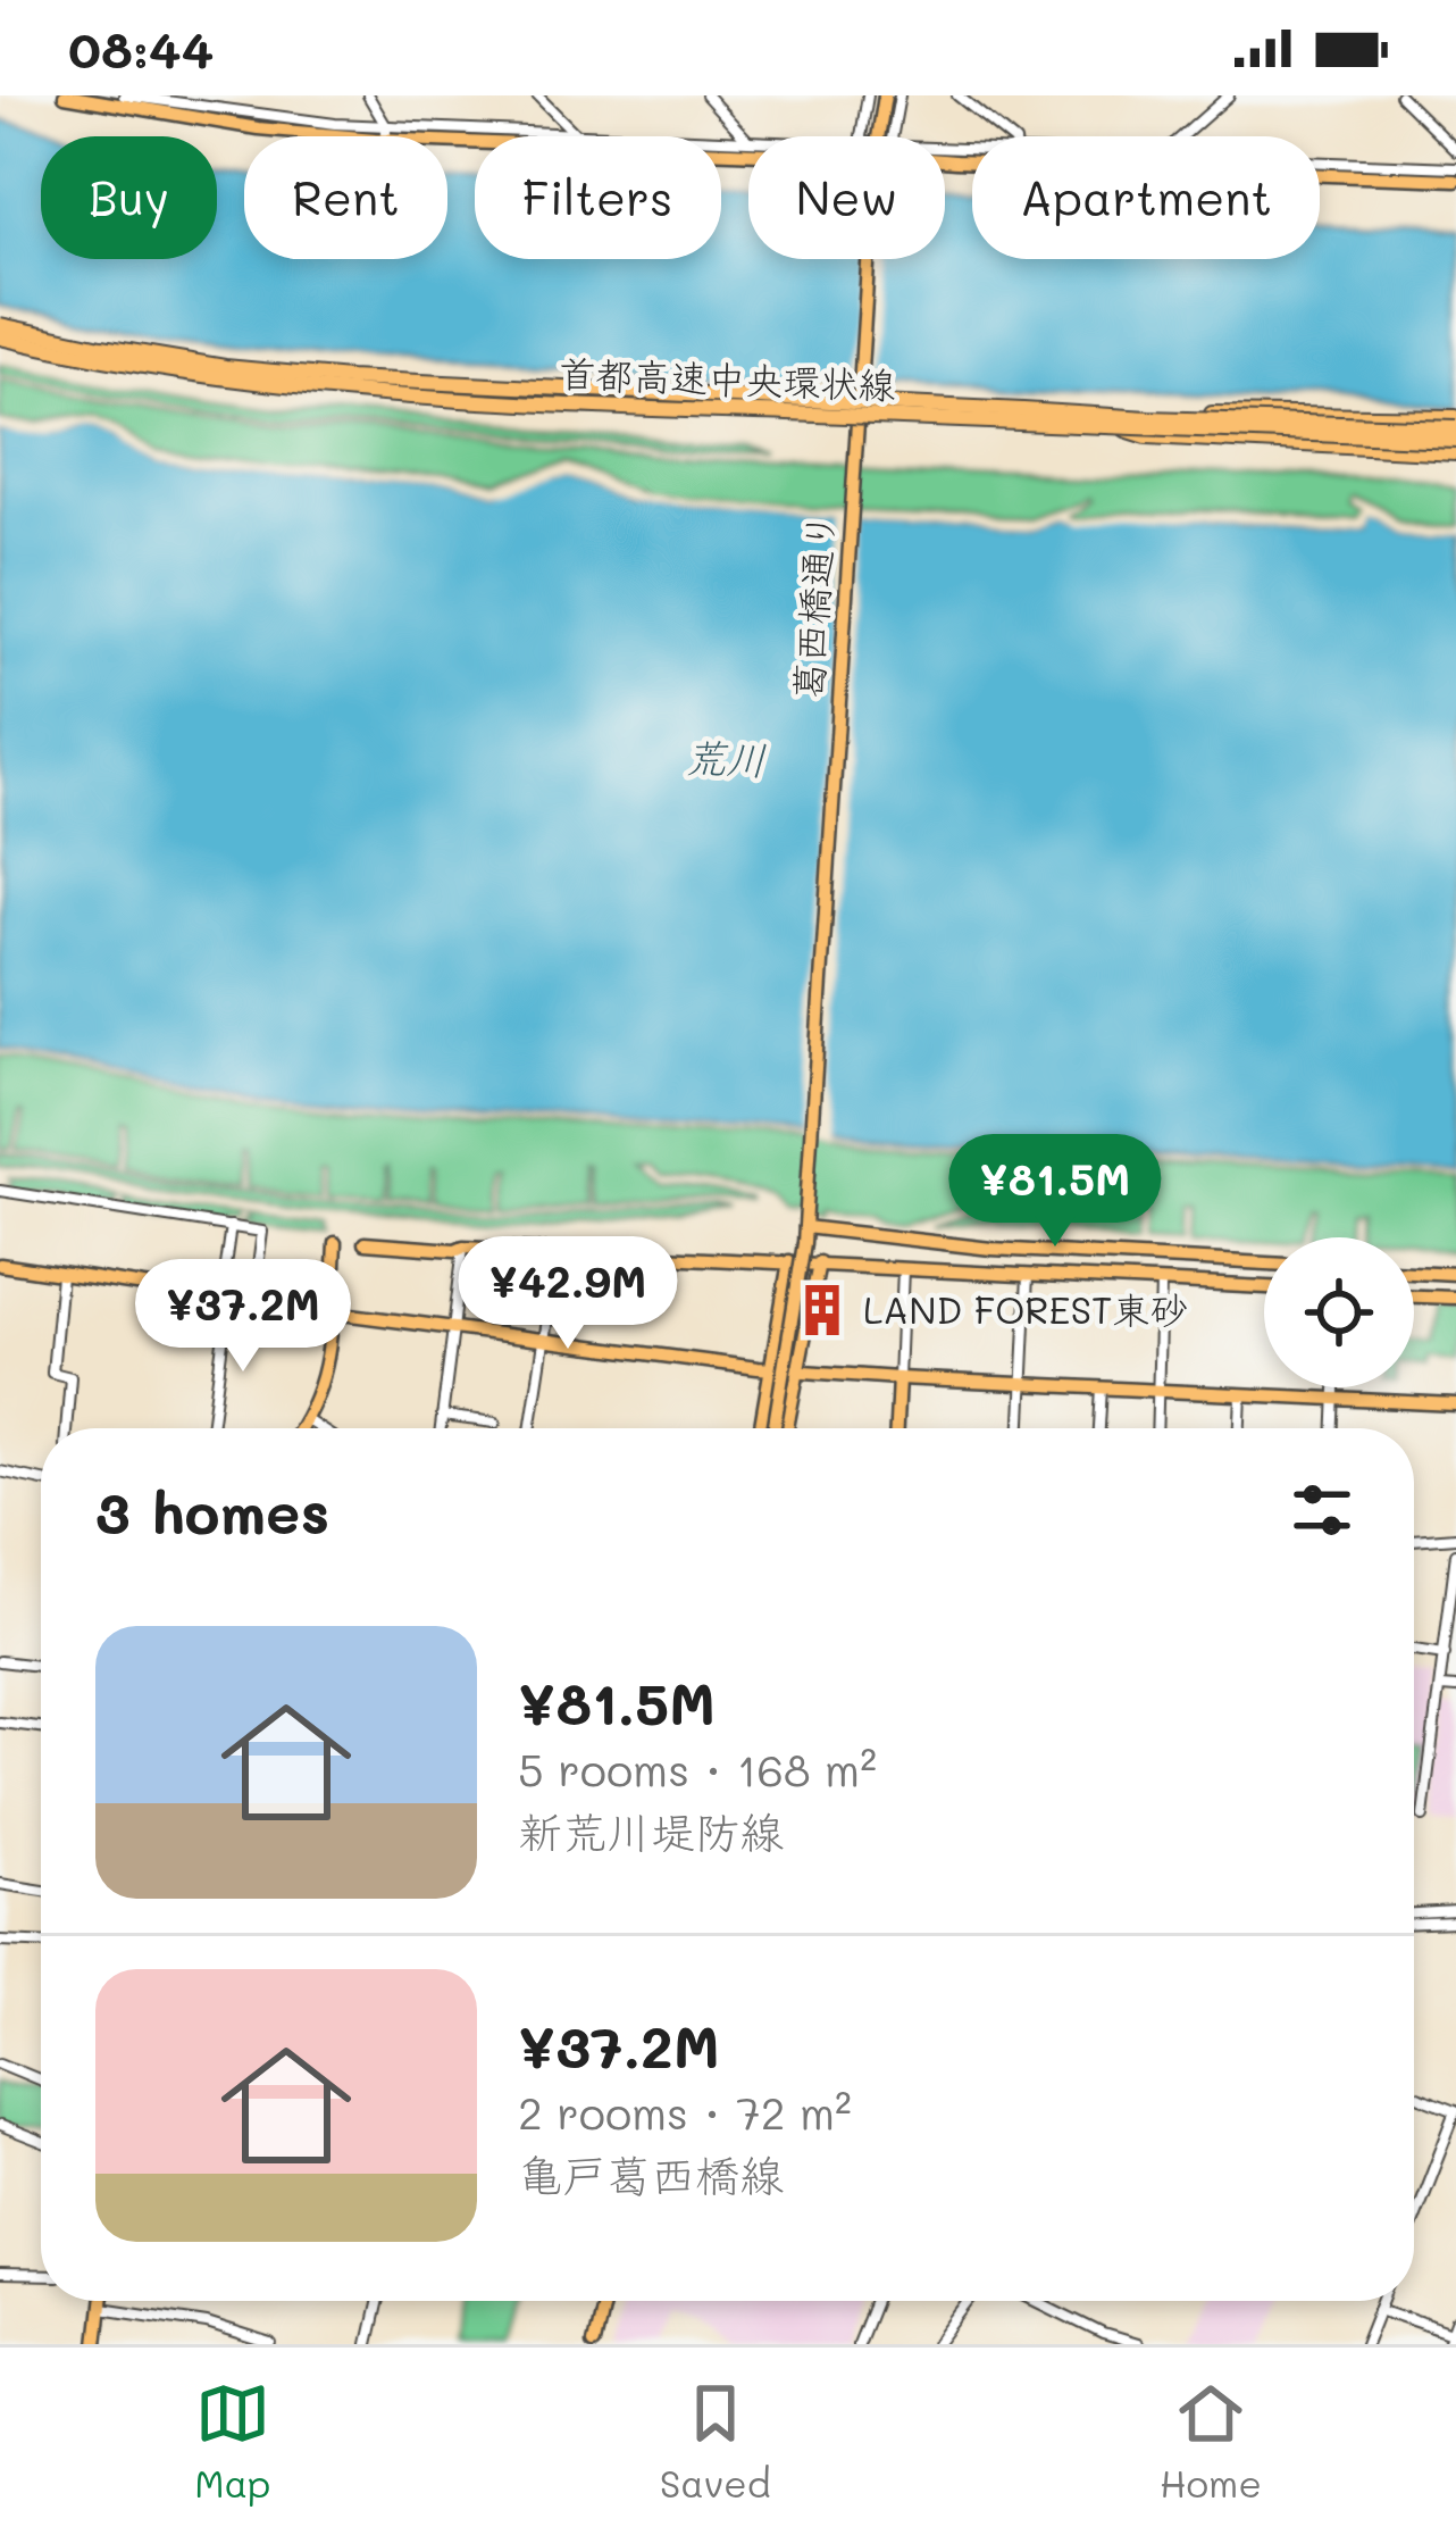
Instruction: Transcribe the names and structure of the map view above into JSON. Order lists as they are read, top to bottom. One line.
{"streets":{"highway":["首都高速中央環状線"],"main road":["葛西橋通り"]},"water":["荒川"],"places":{"building":["LAND FOREST東砂"]},"page":{"status":"08:44","chip":["Buy","Rent","Filters","New","Apartment"],"price":["¥81.5M","¥42.9M","¥37.2M"],"heading":"3 homes","list":[{"name":"¥81.5M","note":"5 rooms · 168 m² · 新荒川堤防線"},{"name":"¥37.2M","note":"2 rooms · 72 m² · 亀戸葛西橋線"}],"tabs":["Map","Saved","Home"]}}
